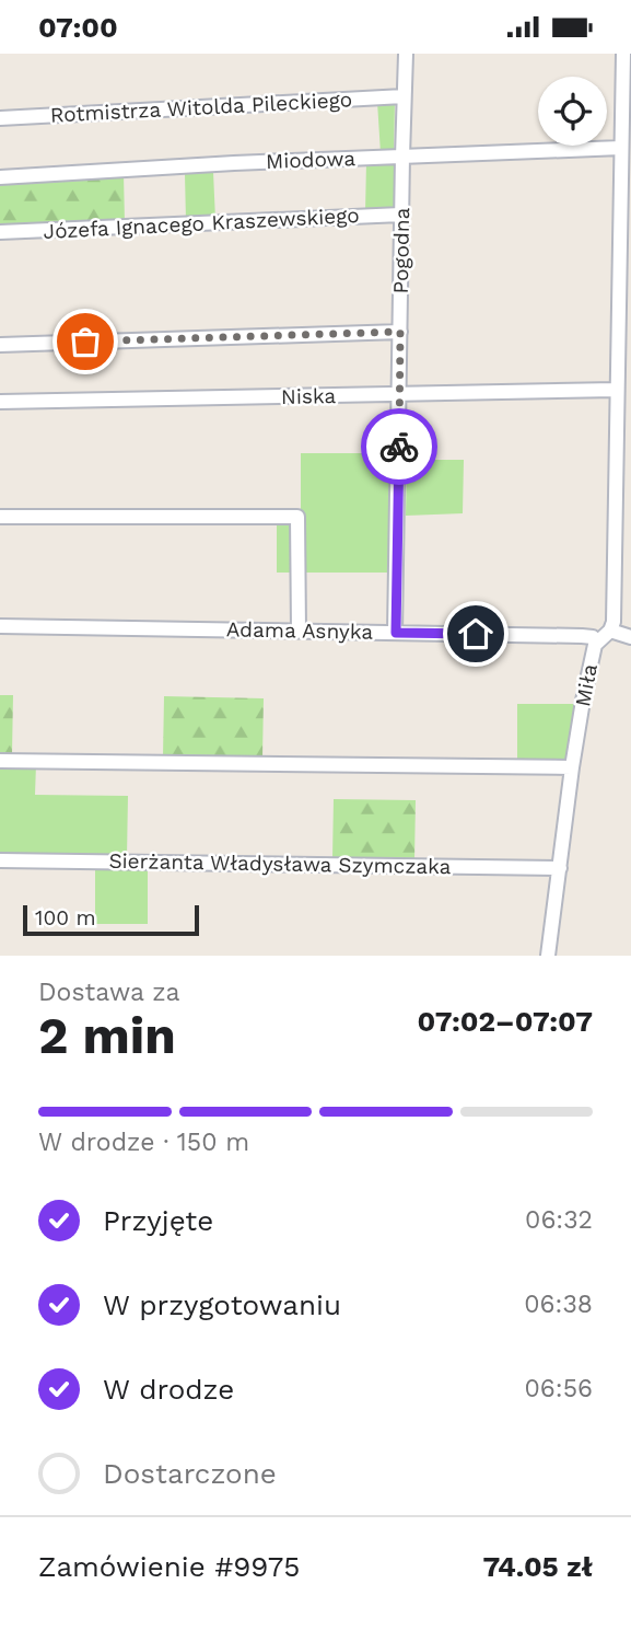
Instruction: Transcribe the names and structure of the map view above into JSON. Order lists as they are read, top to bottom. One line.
{"streets":{"street":["Rotmistrza Witolda Pileckiego","Miodowa","Józefa Ignacego Kraszewskiego","Pogodna","Niska","Adama Asnyka","Miła","Sierżanta Władysława Szymczaka"]},"crossings":[["Rotmistrza Witolda Pileckiego","Pogodna"],["Miodowa","Pogodna"],["Józefa Ignacego Kraszewskiego","Pogodna"],["Pogodna","Niska"],["Pogodna","Adama Asnyka"],["Adama Asnyka","Miła"],["Miła","Sierżanta Władysława Szymczaka"]],"scale_bar":"100 m","page":{"status":"07:00","scale":"100 m","heading":["2 min","Dostawa za","07:02–07:07"],"panel":["Zamówienie #9975","74.05 zł"],"bar":"W drodze · 150 m","list":[["Przyjęte","06:32"],["W przygotowaniu","06:38"],["W drodze","06:56"],"Dostarczone"]}}
